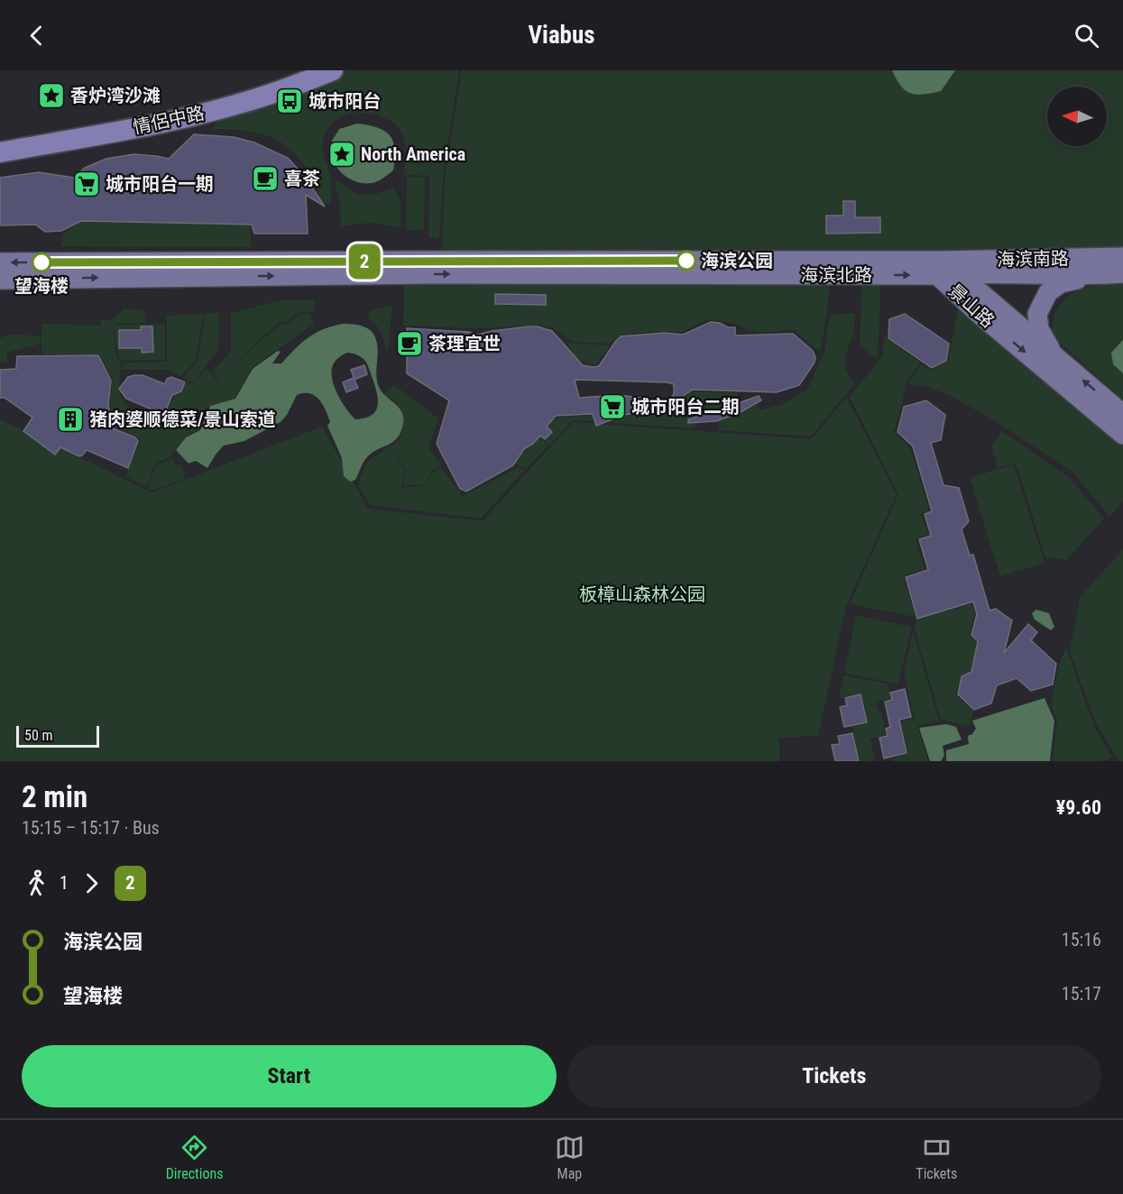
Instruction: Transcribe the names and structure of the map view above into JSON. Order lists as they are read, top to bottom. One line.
{"streets":{"highway":["情侶中路"],"main road":["海滨南路","海滨北路","景山路"]},"crossings":[["海滨南路","海滨北路"],["海滨南路","景山路"],["海滨北路","景山路"]],"parks":["板樟山森林公园"],"places":{"place":["香炉湾沙滩","North America"],"bus stop":["城市阳台"],"cafe":["喜茶","茶理宜世"],"supermarket":["城市阳台一期","城市阳台二期"],"other":["海滨公园","望海楼"],"building":["猪肉婆顺德菜/景山索道"]},"lines":["bus line 2"],"scale_bar":"50 m","north":"left","page":{"header":"Viabus","on_map":"2","scale":"50 m","heading":["2 min","15:15 – 15:17 · Bus","¥9.60"],"legs":["1","2"],"list":[{"name":"海滨公园","value":"15:16"},{"name":"望海楼","value":"15:17"}],"buttons":["Start","Tickets"],"tabs":["Directions","Map","Tickets"]}}
